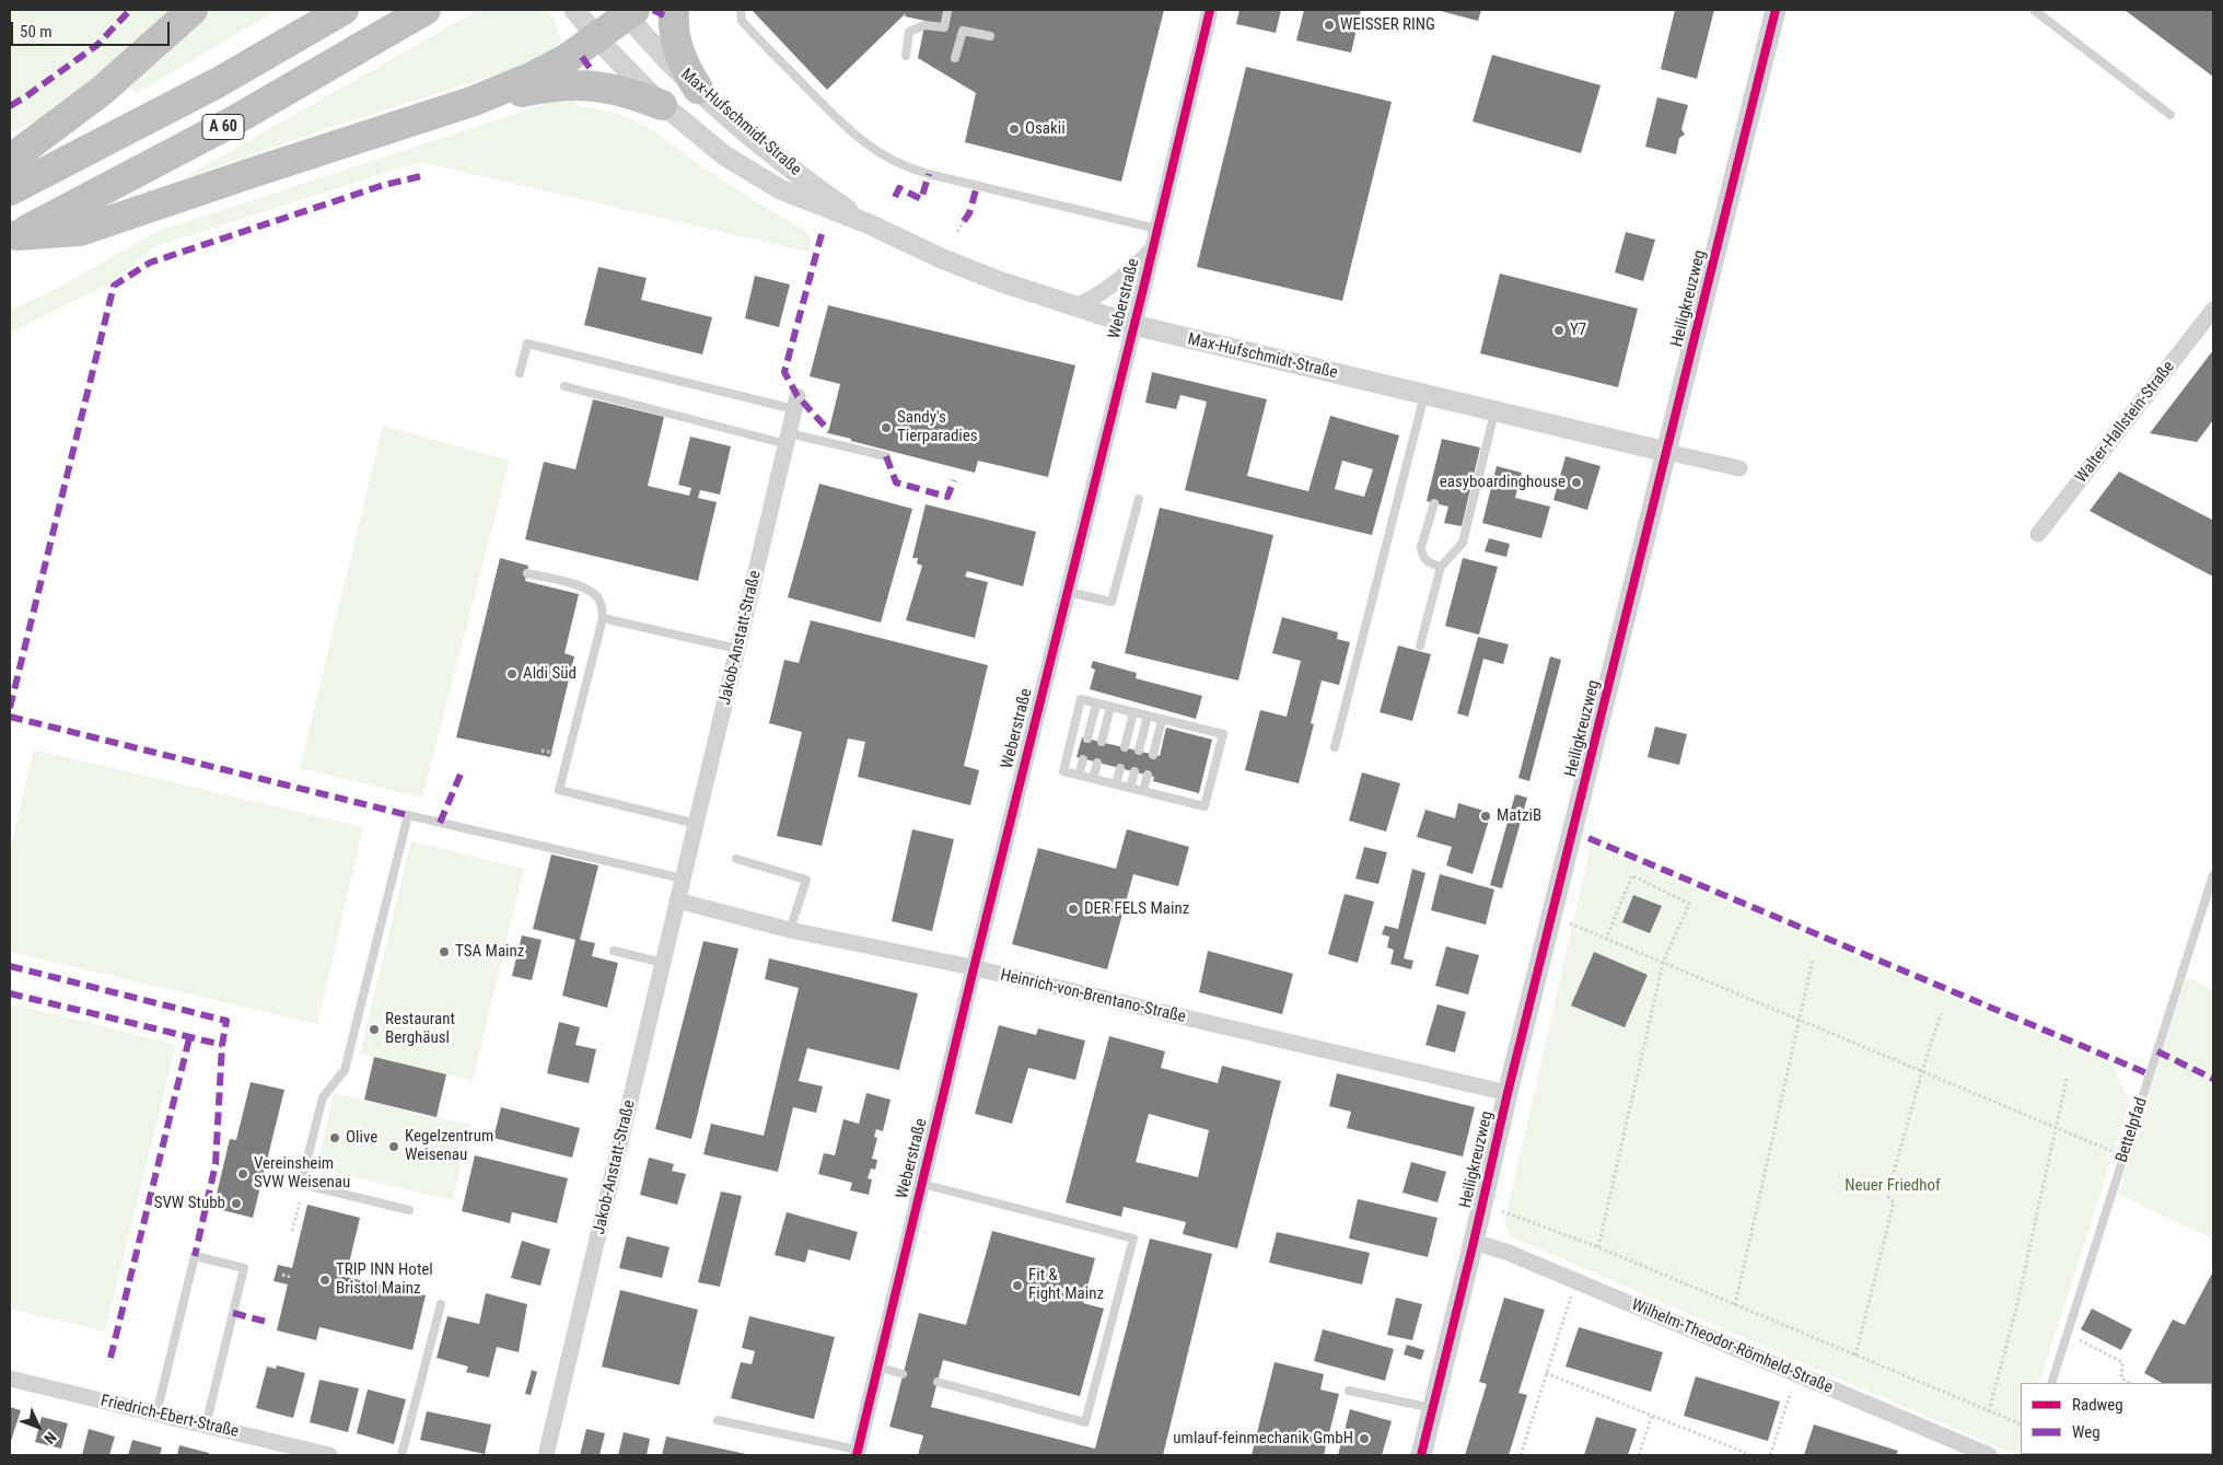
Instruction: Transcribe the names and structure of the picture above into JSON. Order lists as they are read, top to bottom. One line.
{"streets":{"highway":["A 60"],"street":["Max-Hufschmidt-Straße","Weberstraße","Heiligkreuzweg","Walter-Hallstein-Straße","Jakob-Anstatt-Straße","Heinrich-von-Brentano-Straße","Wilhelm-Theodor-Römheld-Straße","Friedrich-Ebert-Straße"],"lane":["Bettelpfad"]},"crossings":[["Max-Hufschmidt-Straße","Weberstraße"],["Max-Hufschmidt-Straße","Heiligkreuzweg"],["Weberstraße","Heinrich-von-Brentano-Straße"],["Heiligkreuzweg","Heinrich-von-Brentano-Straße"],["Heiligkreuzweg","Wilhelm-Theodor-Römheld-Straße"],["Jakob-Anstatt-Straße","Heinrich-von-Brentano-Straße"]],"parks":["Neuer Friedhof"],"places":["WEISSER RING","Osakii","Y7","Sandy's Tierparadies","easyboardinghouse","Aldi Süd","MatziB","DER FELS Mainz","TSA Mainz","Restaurant Berghäusl","Olive","Kegelzentrum Weisenau","Vereinsheim SVW Weisenau","SVW Stubb","TRIP INN Hotel Bristol Mainz","Fit & Fight Mainz","umlauf-feinmechanik GmbH"],"legend":["Radweg","Weg"],"scale_bar":"50 m","north":"bottom right"}
